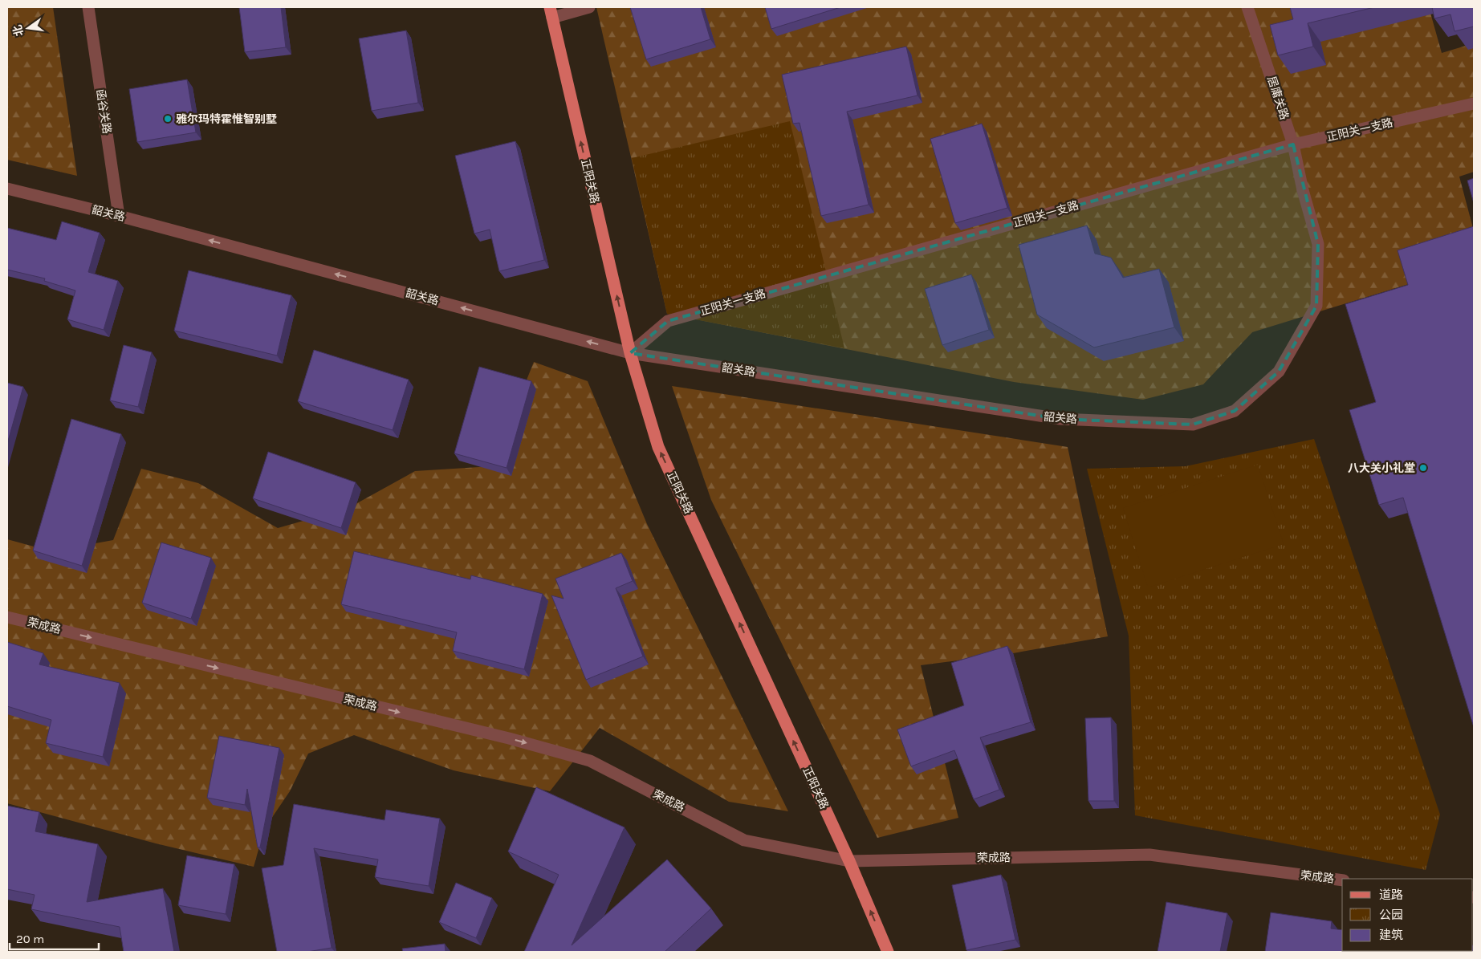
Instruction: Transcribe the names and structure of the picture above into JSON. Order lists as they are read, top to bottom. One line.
{"streets":{"main road":["正阳关路"],"street":["居庸关路","函谷关路","正阳关一支路","韶关路","荣成路"]},"crossings":[["居庸关路","正阳关一支路"],["居庸关路","韶关路"],["函谷关路","韶关路"],["正阳关一支路","正阳关路"],["正阳关一支路","韶关路"],["正阳关路","韶关路"],["正阳关路","荣成路"]],"one_way":["正阳关路","韶关路","荣成路"],"places":["雅尔玛特霍惟智别墅","八大关小礼堂"],"legend":["道路","公园","建筑"],"scale_bar":"20 m","north":"left"}
